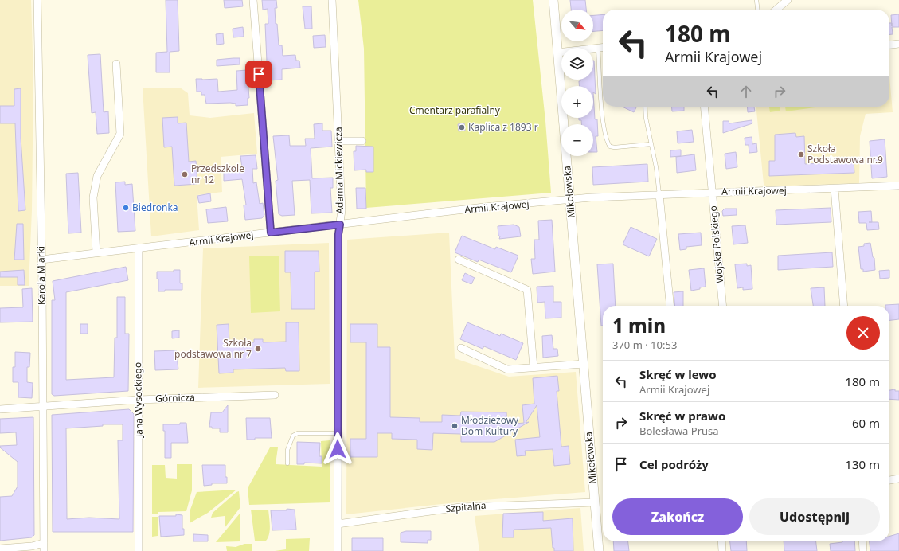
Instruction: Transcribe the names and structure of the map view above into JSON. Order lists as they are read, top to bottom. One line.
{"streets":{"street":["Adama Mickiewicza","Armii Krajowej","Mikołowska","Wojska Polskiego","Karola Miarki","Górnicza","Jana Wysockiego","Szpitalna"]},"crossings":[["Adama Mickiewicza","Armii Krajowej"],["Adama Mickiewicza","Szpitalna"],["Armii Krajowej","Mikołowska"],["Armii Krajowej","Wojska Polskiego"],["Armii Krajowej","Karola Miarki"],["Armii Krajowej","Jana Wysockiego"],["Mikołowska","Szpitalna"],["Karola Miarki","Górnicza"],["Górnicza","Jana Wysockiego"]],"parks":["Cmentarz parafialny"],"places":["Kaplica z 1893 r","Szkoła Podstawowa nr.9","Przedszkole nr 12","Biedronka","Szkoła podstawowa nr 7","Młodzieżowy Dom Kultury"],"north":"bottom right","page":{"map_buttons":["+","−"],"turn":["180 m","Armii Krajowej"],"heading":["1 min","370 m · 10:53"],"list":[{"name":"Skręć w lewo","note":"Armii Krajowej","value":"180 m"},{"name":"Skręć w prawo","note":"Bolesława Prusa","value":"60 m"},{"name":"Cel podróży","value":"130 m"}],"buttons":["Zakończ","Udostępnij"]}}
